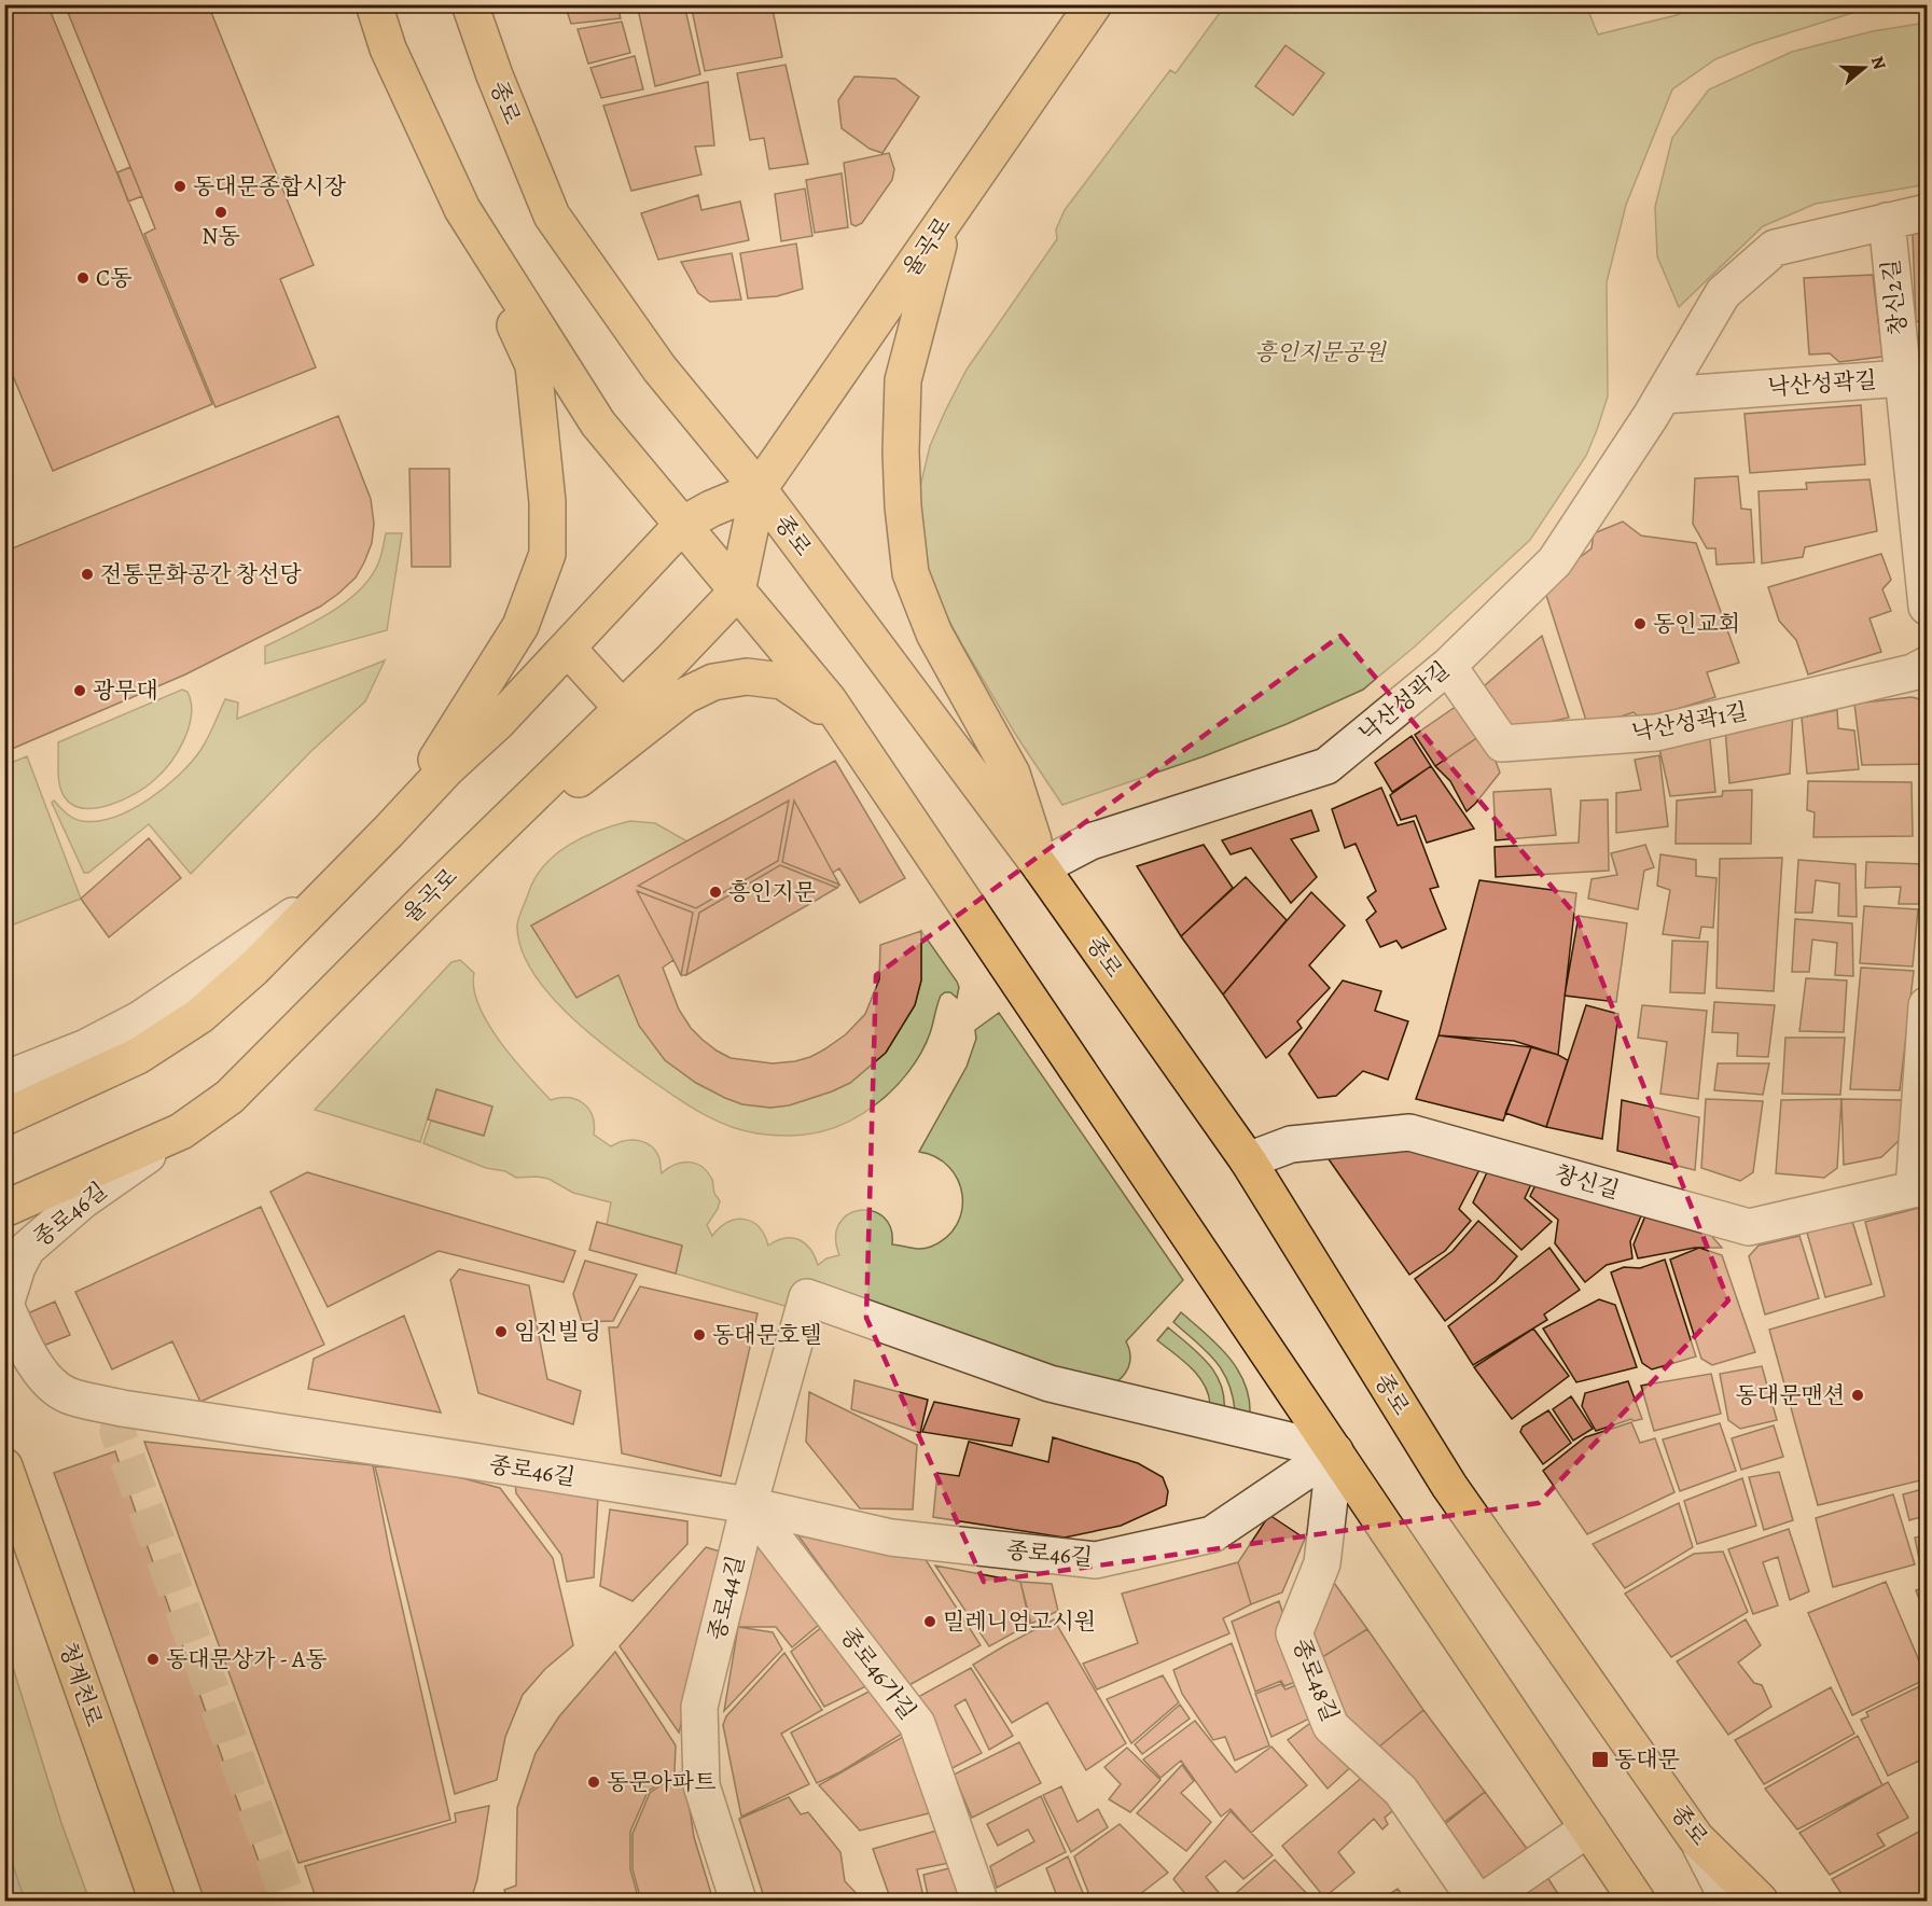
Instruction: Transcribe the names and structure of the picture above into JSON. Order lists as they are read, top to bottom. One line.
{"streets":{"main road":["종로","율곡로","청계천로"],"street":["창신2길","낙산성곽길","낙산성곽1길","창신길","종로46길","종로44길","종로46가길","종로48길"]},"crossings":[["종로","율곡로"],["종로","낙산성곽길"],["종로","창신길"],["율곡로","종로46길"],["창신2길","낙산성곽길"],["낙산성곽길","낙산성곽1길"],["종로46길","종로44길"],["종로46길","종로46가길"],["종로46길","종로48길"],["종로44길","종로46가길"],["종로44길","종로48길"]],"parks":["흥인지문공원"],"places":{"other":["동대문종합시장","N동","C동","전통문화공간 창선당","동인교회","광무대","흥인지문","임진빌딩","동대문호텔","동대문맨션","밀레니엄고시원","동대문상가 - A동","동문아파트"],"transit":["동대문"]},"north":"right"}
